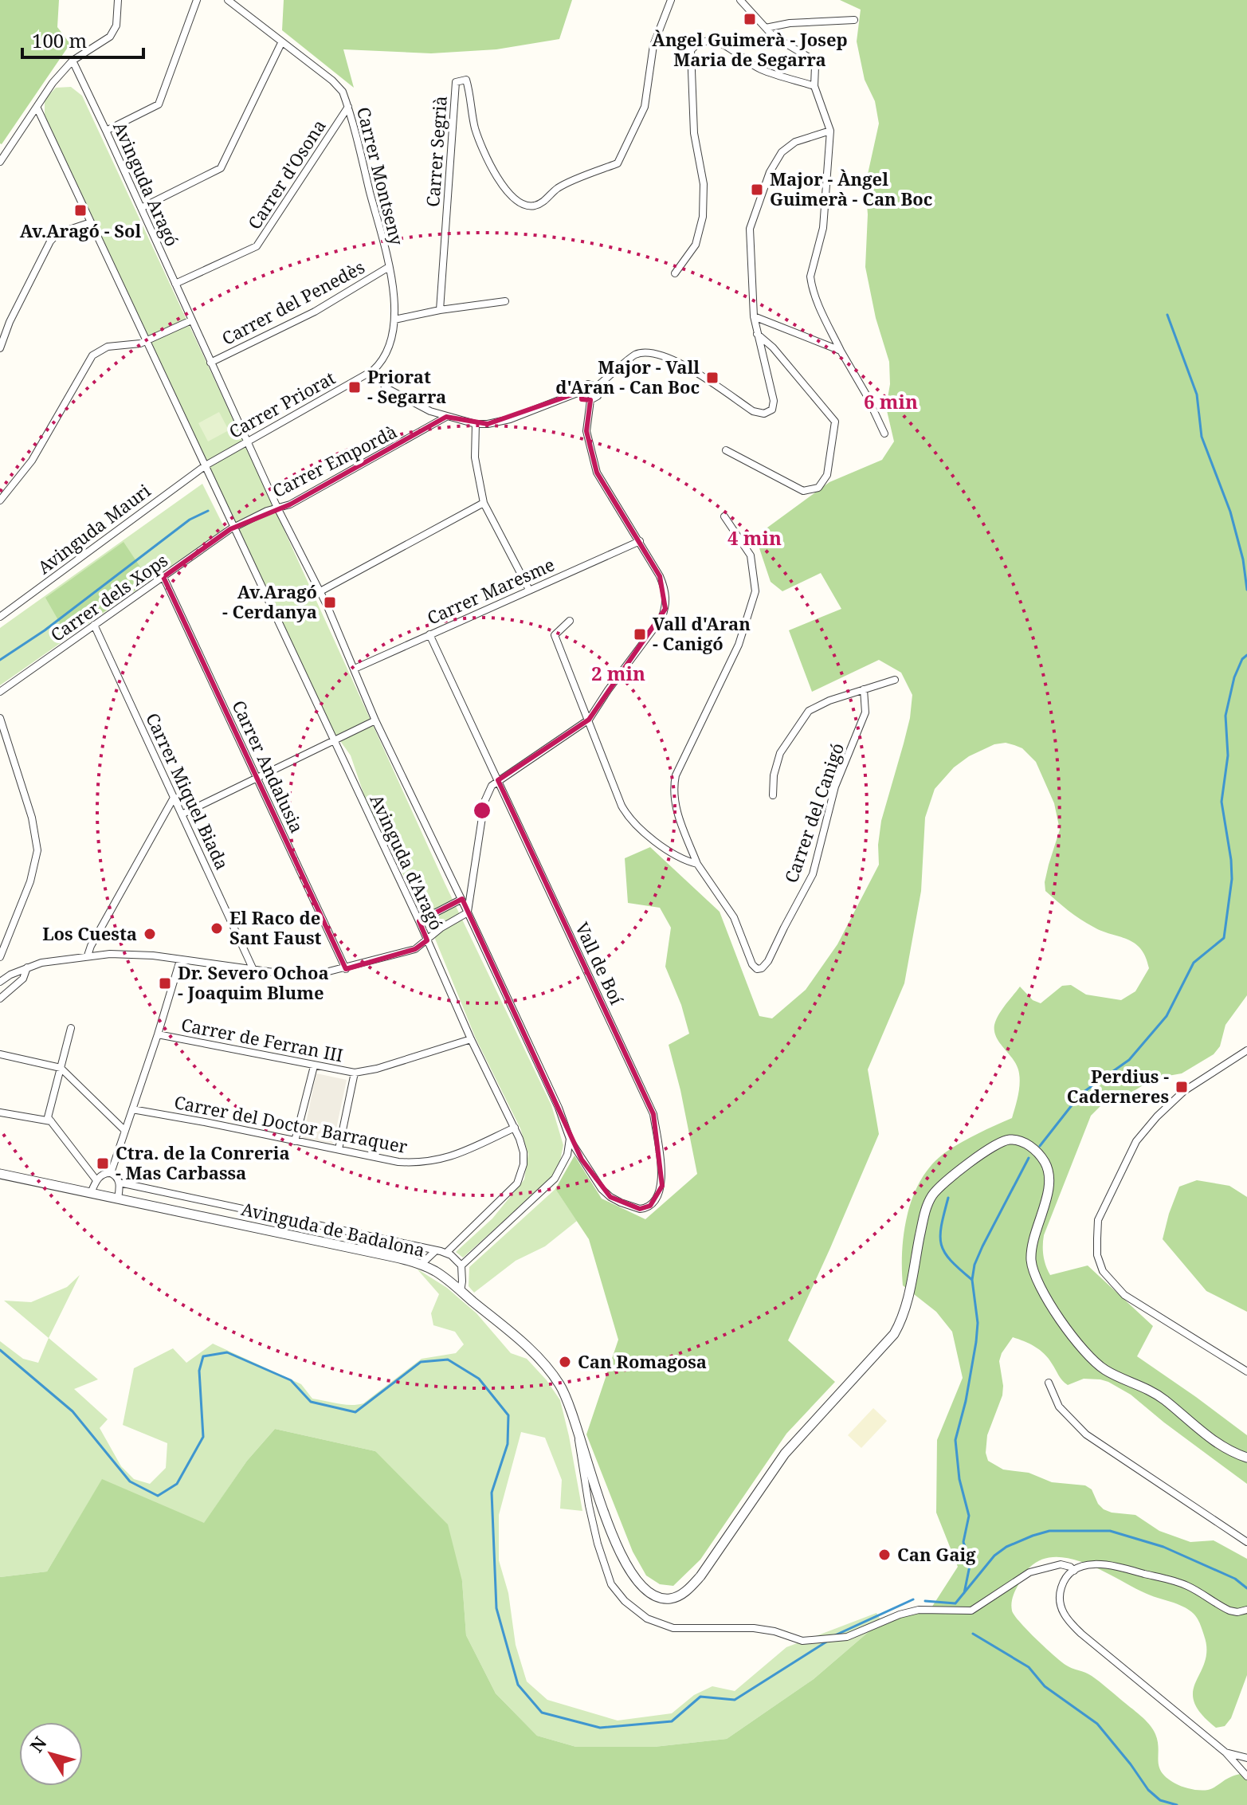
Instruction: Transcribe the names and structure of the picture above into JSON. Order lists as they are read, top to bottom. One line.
{"streets":{"street":["Carrer Segrià","Carrer d'Osona","Carrer Montseny","Avinguda Aragó","Carrer del Penedès","Carrer Priorat","Carrer Empordà","Avinguda Mauri","Carrer Maresme","Carrer dels Xops","Carrer Andalusia","Carrer Miquel Biada","Carrer del Canigó","Avinguda d'Aragó","Vall de Boí","Carrer de Ferran III","Carrer del Doctor Barraquer","Avinguda de Badalona"]},"crossings":[["Carrer d'Osona","Carrer Montseny"],["Carrer d'Osona","Avinguda Aragó"],["Carrer Montseny","Carrer del Penedès"],["Carrer Montseny","Carrer Priorat"],["Avinguda Aragó","Carrer del Penedès"],["Avinguda Aragó","Carrer Priorat"],["Avinguda Aragó","Carrer Empordà"],["Avinguda Aragó","Avinguda d'Aragó"],["Carrer Priorat","Avinguda Mauri"],["Carrer Priorat","Avinguda d'Aragó"],["Carrer Empordà","Carrer dels Xops"],["Carrer Empordà","Avinguda d'Aragó"],["Avinguda Mauri","Avinguda d'Aragó"],["Carrer Maresme","Avinguda d'Aragó"],["Carrer Maresme","Vall de Boí"],["Carrer dels Xops","Carrer Andalusia"],["Carrer dels Xops","Carrer Miquel Biada"],["Carrer dels Xops","Avinguda d'Aragó"],["Avinguda d'Aragó","Vall de Boí"],["Avinguda d'Aragó","Carrer de Ferran III"],["Avinguda d'Aragó","Carrer del Doctor Barraquer"]],"places":{"transit":["Àngel Guimerà - Josep Maria de Segarra","Major - Àngel Guimerà - Can Boc","Av.Aragó - Sol","Major - Vall d'Aran - Can Boc","Priorat - Segarra","Av.Aragó - Cerdanya","Vall d'Aran - Canigó","Dr. Severo Ochoa - Joaquim Blume","Perdius - Caderneres","Ctra. de la Conreria - Mas Carbassa"],"other":["El Raco de Sant Faust","Los Cuesta","Can Romagosa","Can Gaig"]},"scale_bar":"100 m","north":"top left","rings":["6 min","4 min","2 min"]}
